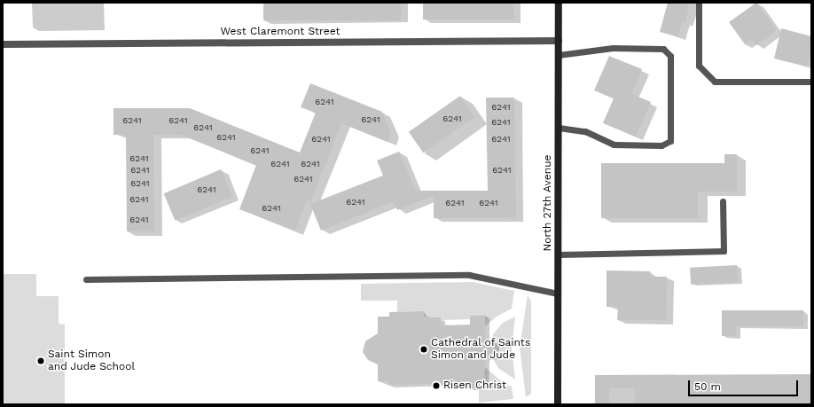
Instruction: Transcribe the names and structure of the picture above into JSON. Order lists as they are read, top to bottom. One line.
{"streets":{"main road":["North 27th Avenue"],"street":["West Claremont Street"]},"crossings":[["West Claremont Street","North 27th Avenue"]],"places":["Cathedral of Saints Simon and Jude","Saint Simon and Jude School","Risen Christ"],"house_numbers":["6241","6241","6241","6241","6241","6241","6241","6241","6241","6241","6241","6241","6241","6241","6241","6241","6241","6241","6241","6241","6241","6241","6241","6241","6241","6241"],"scale_bar":"50 m"}
